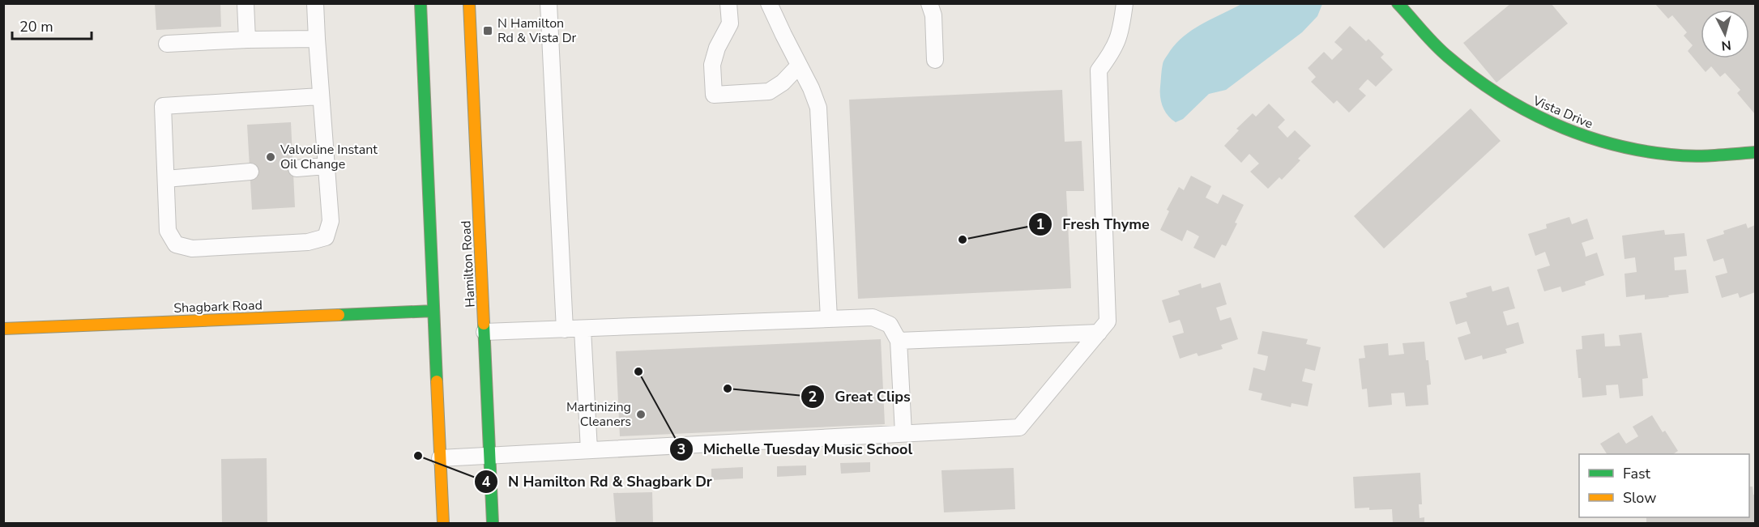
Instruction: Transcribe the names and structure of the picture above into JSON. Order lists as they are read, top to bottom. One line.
{"streets":{"main road":["Vista Drive","Hamilton Road","Shagbark Road"]},"places":{"transit":["N Hamilton Rd & Vista Dr"],"other":["Valvoline Instant Oil Change","Fresh Thyme","Michelle Tuesday Music School","Great Clips","Martinizing Cleaners","N Hamilton Rd & Shagbark Dr"]},"legend":["Fast","Slow"],"scale_bar":"20 m","north":"bottom"}
